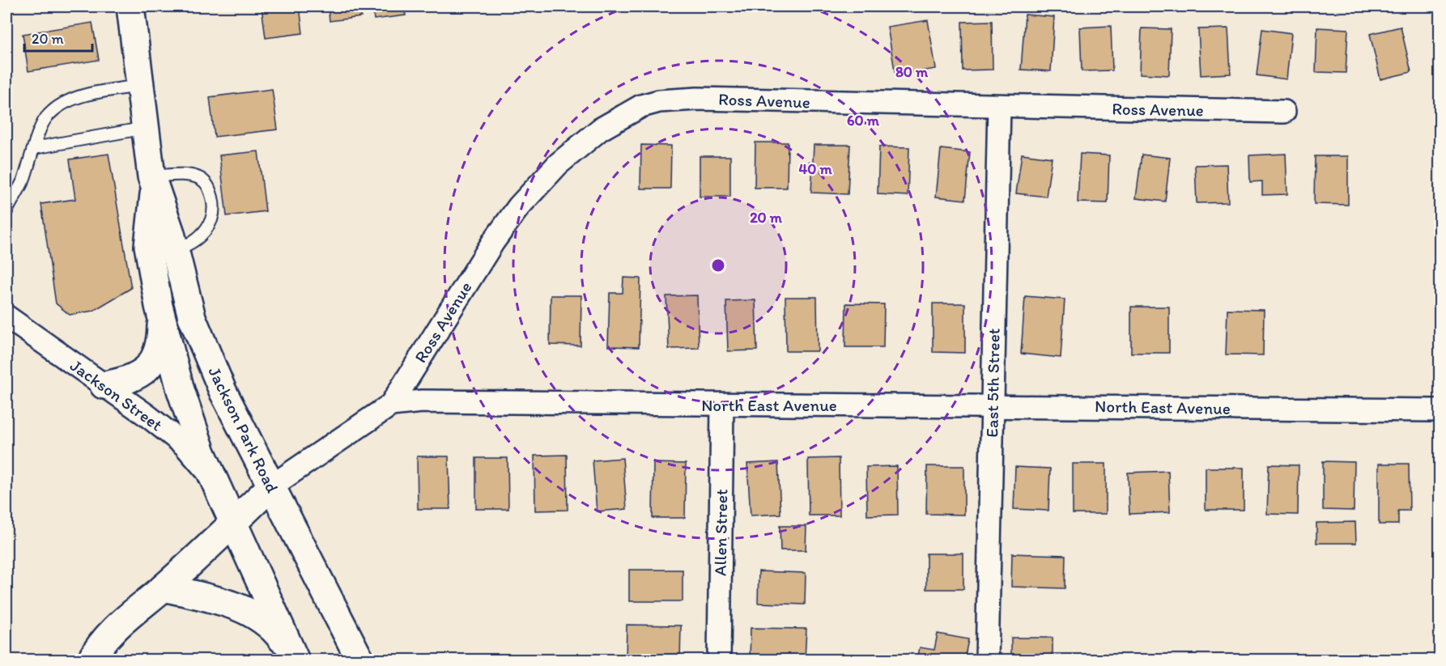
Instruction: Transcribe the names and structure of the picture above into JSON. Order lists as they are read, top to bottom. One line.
{"streets":{"main road":["North East Avenue","Jackson Park Road"],"street":["Ross Avenue","East 5th Street","Jackson Street","Allen Street"]},"crossings":[["Ross Avenue","East 5th Street"],["Ross Avenue","North East Avenue"],["East 5th Street","North East Avenue"],["Jackson Street","Jackson Park Road"],["North East Avenue","Jackson Park Road"],["North East Avenue","Allen Street"]],"scale_bar":"20 m","rings":["80 m","60 m","40 m","20 m"]}
